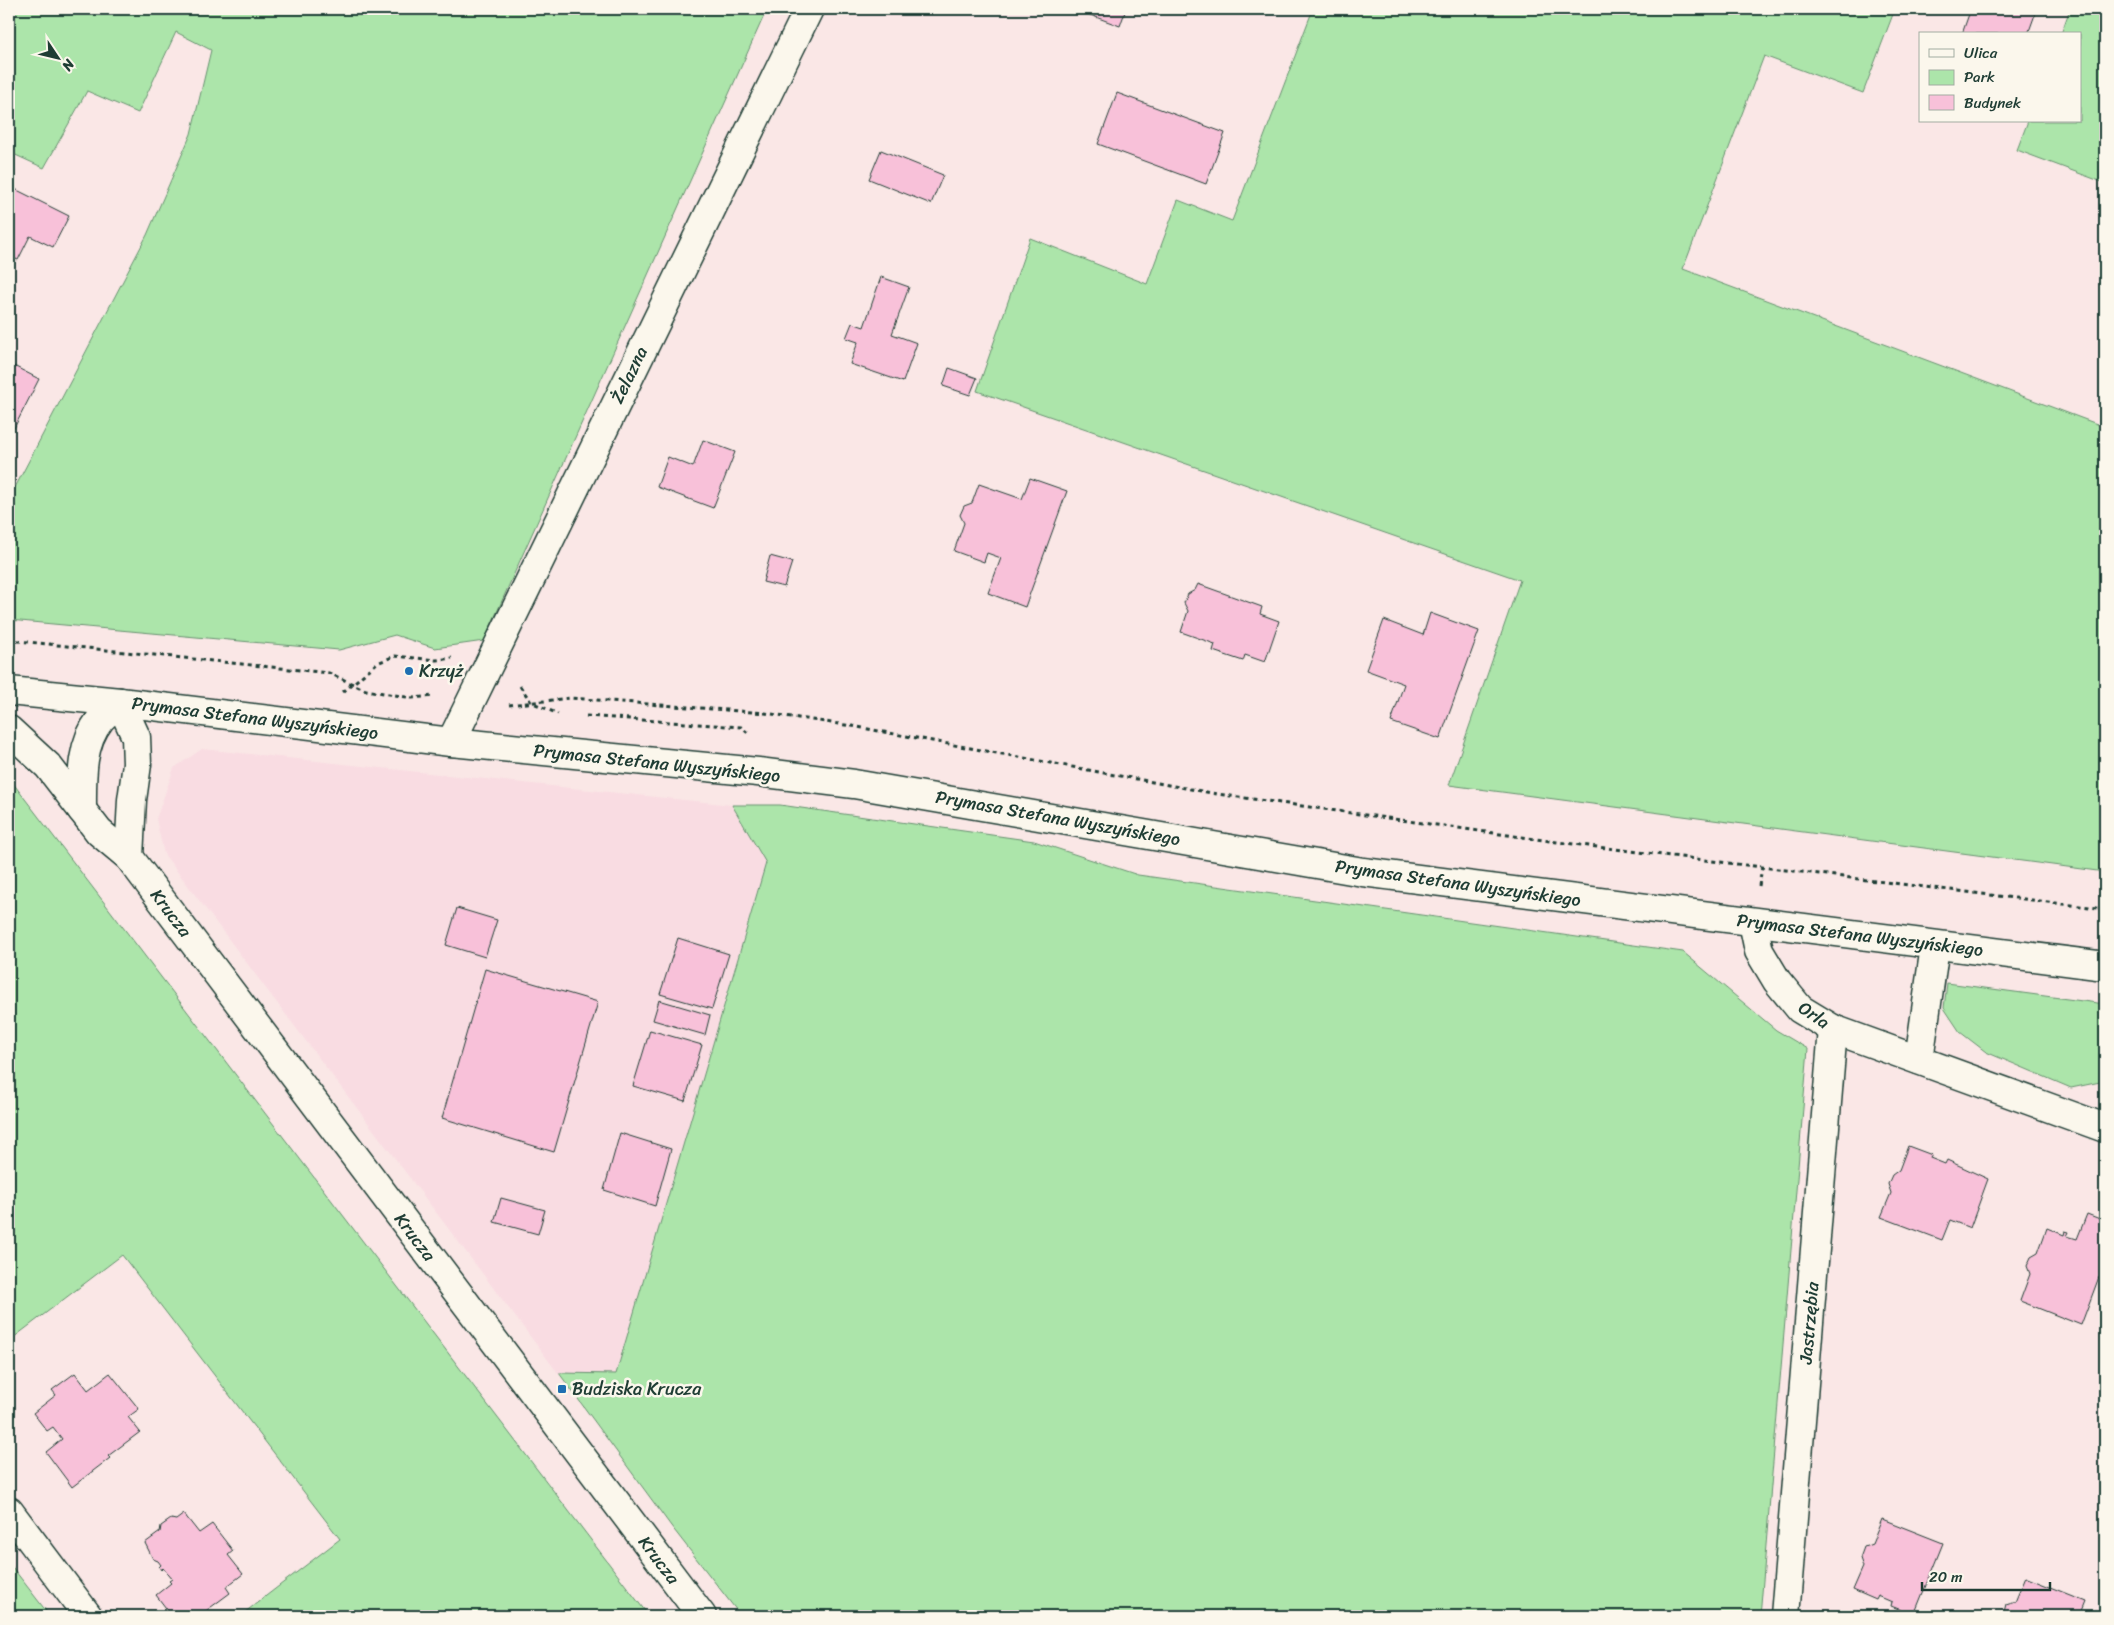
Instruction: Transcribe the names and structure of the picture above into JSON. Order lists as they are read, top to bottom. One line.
{"streets":{"street":["Żelazna","Prymasa Stefana Wyszyńskiego","Krucza","Orla","Jastrzębia"]},"crossings":[["Żelazna","Prymasa Stefana Wyszyńskiego"],["Prymasa Stefana Wyszyńskiego","Orla"],["Orla","Jastrzębia"]],"places":{"other":["Krzyż"],"transit":["Budziska Krucza"]},"legend":["Ulica","Park","Budynek"],"scale_bar":"20 m","north":"bottom right"}
